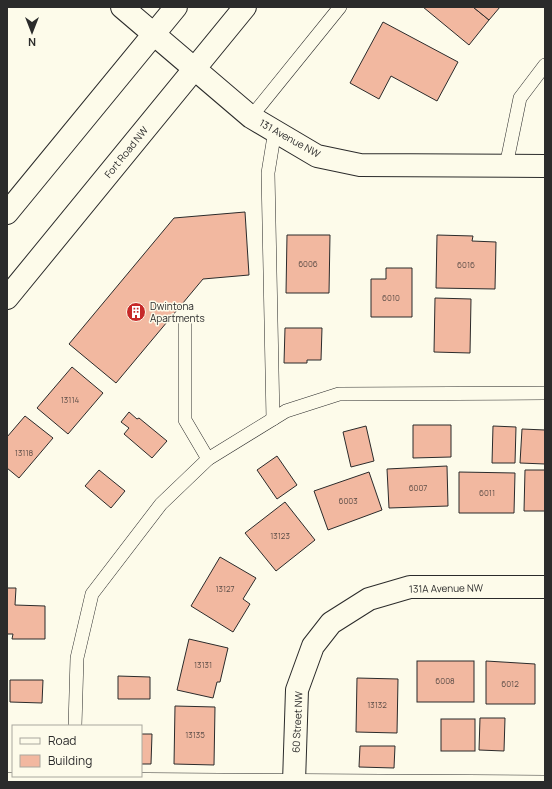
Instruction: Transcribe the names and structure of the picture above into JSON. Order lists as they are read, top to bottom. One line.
{"streets":{"street":["131 Avenue NW","Fort Road NW","131A Avenue NW","60 Street NW"]},"crossings":[["131 Avenue NW","Fort Road NW"],["131A Avenue NW","60 Street NW"]],"places":{"building":["Dwintona Apartments"]},"house_numbers":["6006","6016","6010","13114","13118","6007","6011","6003","13123","13127","13131","6008","6012","13132","13135"],"legend":["Road","Building"],"north":"bottom"}
